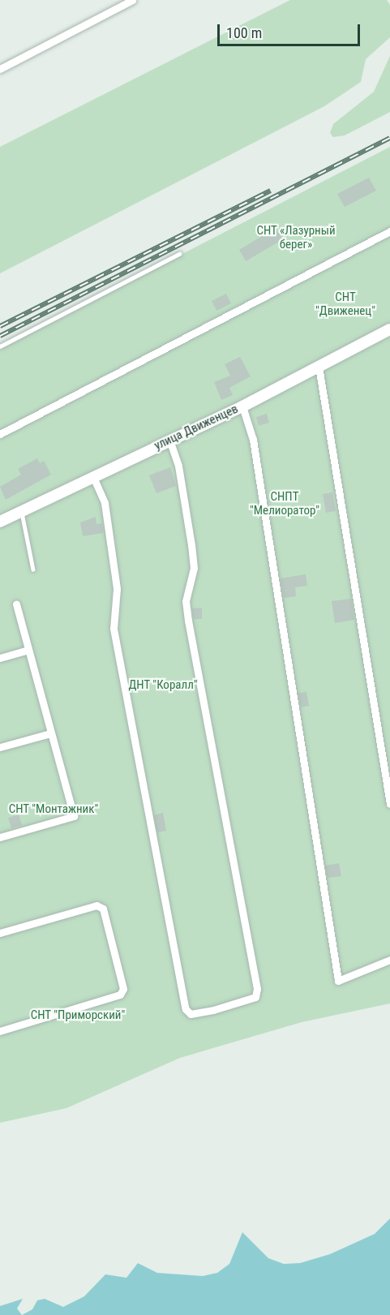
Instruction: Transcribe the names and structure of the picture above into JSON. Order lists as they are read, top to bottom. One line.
{"streets":{"street":["улица Движенцев"]},"parks":["СНТ «Лазурный берег»","СНТ \"Движенец\"","СНПТ \"Мелиоратор\"","ДНТ \"Коралл\"","СНТ \"Монтажник\"","СНТ \"Приморский\""],"scale_bar":"100 m"}
